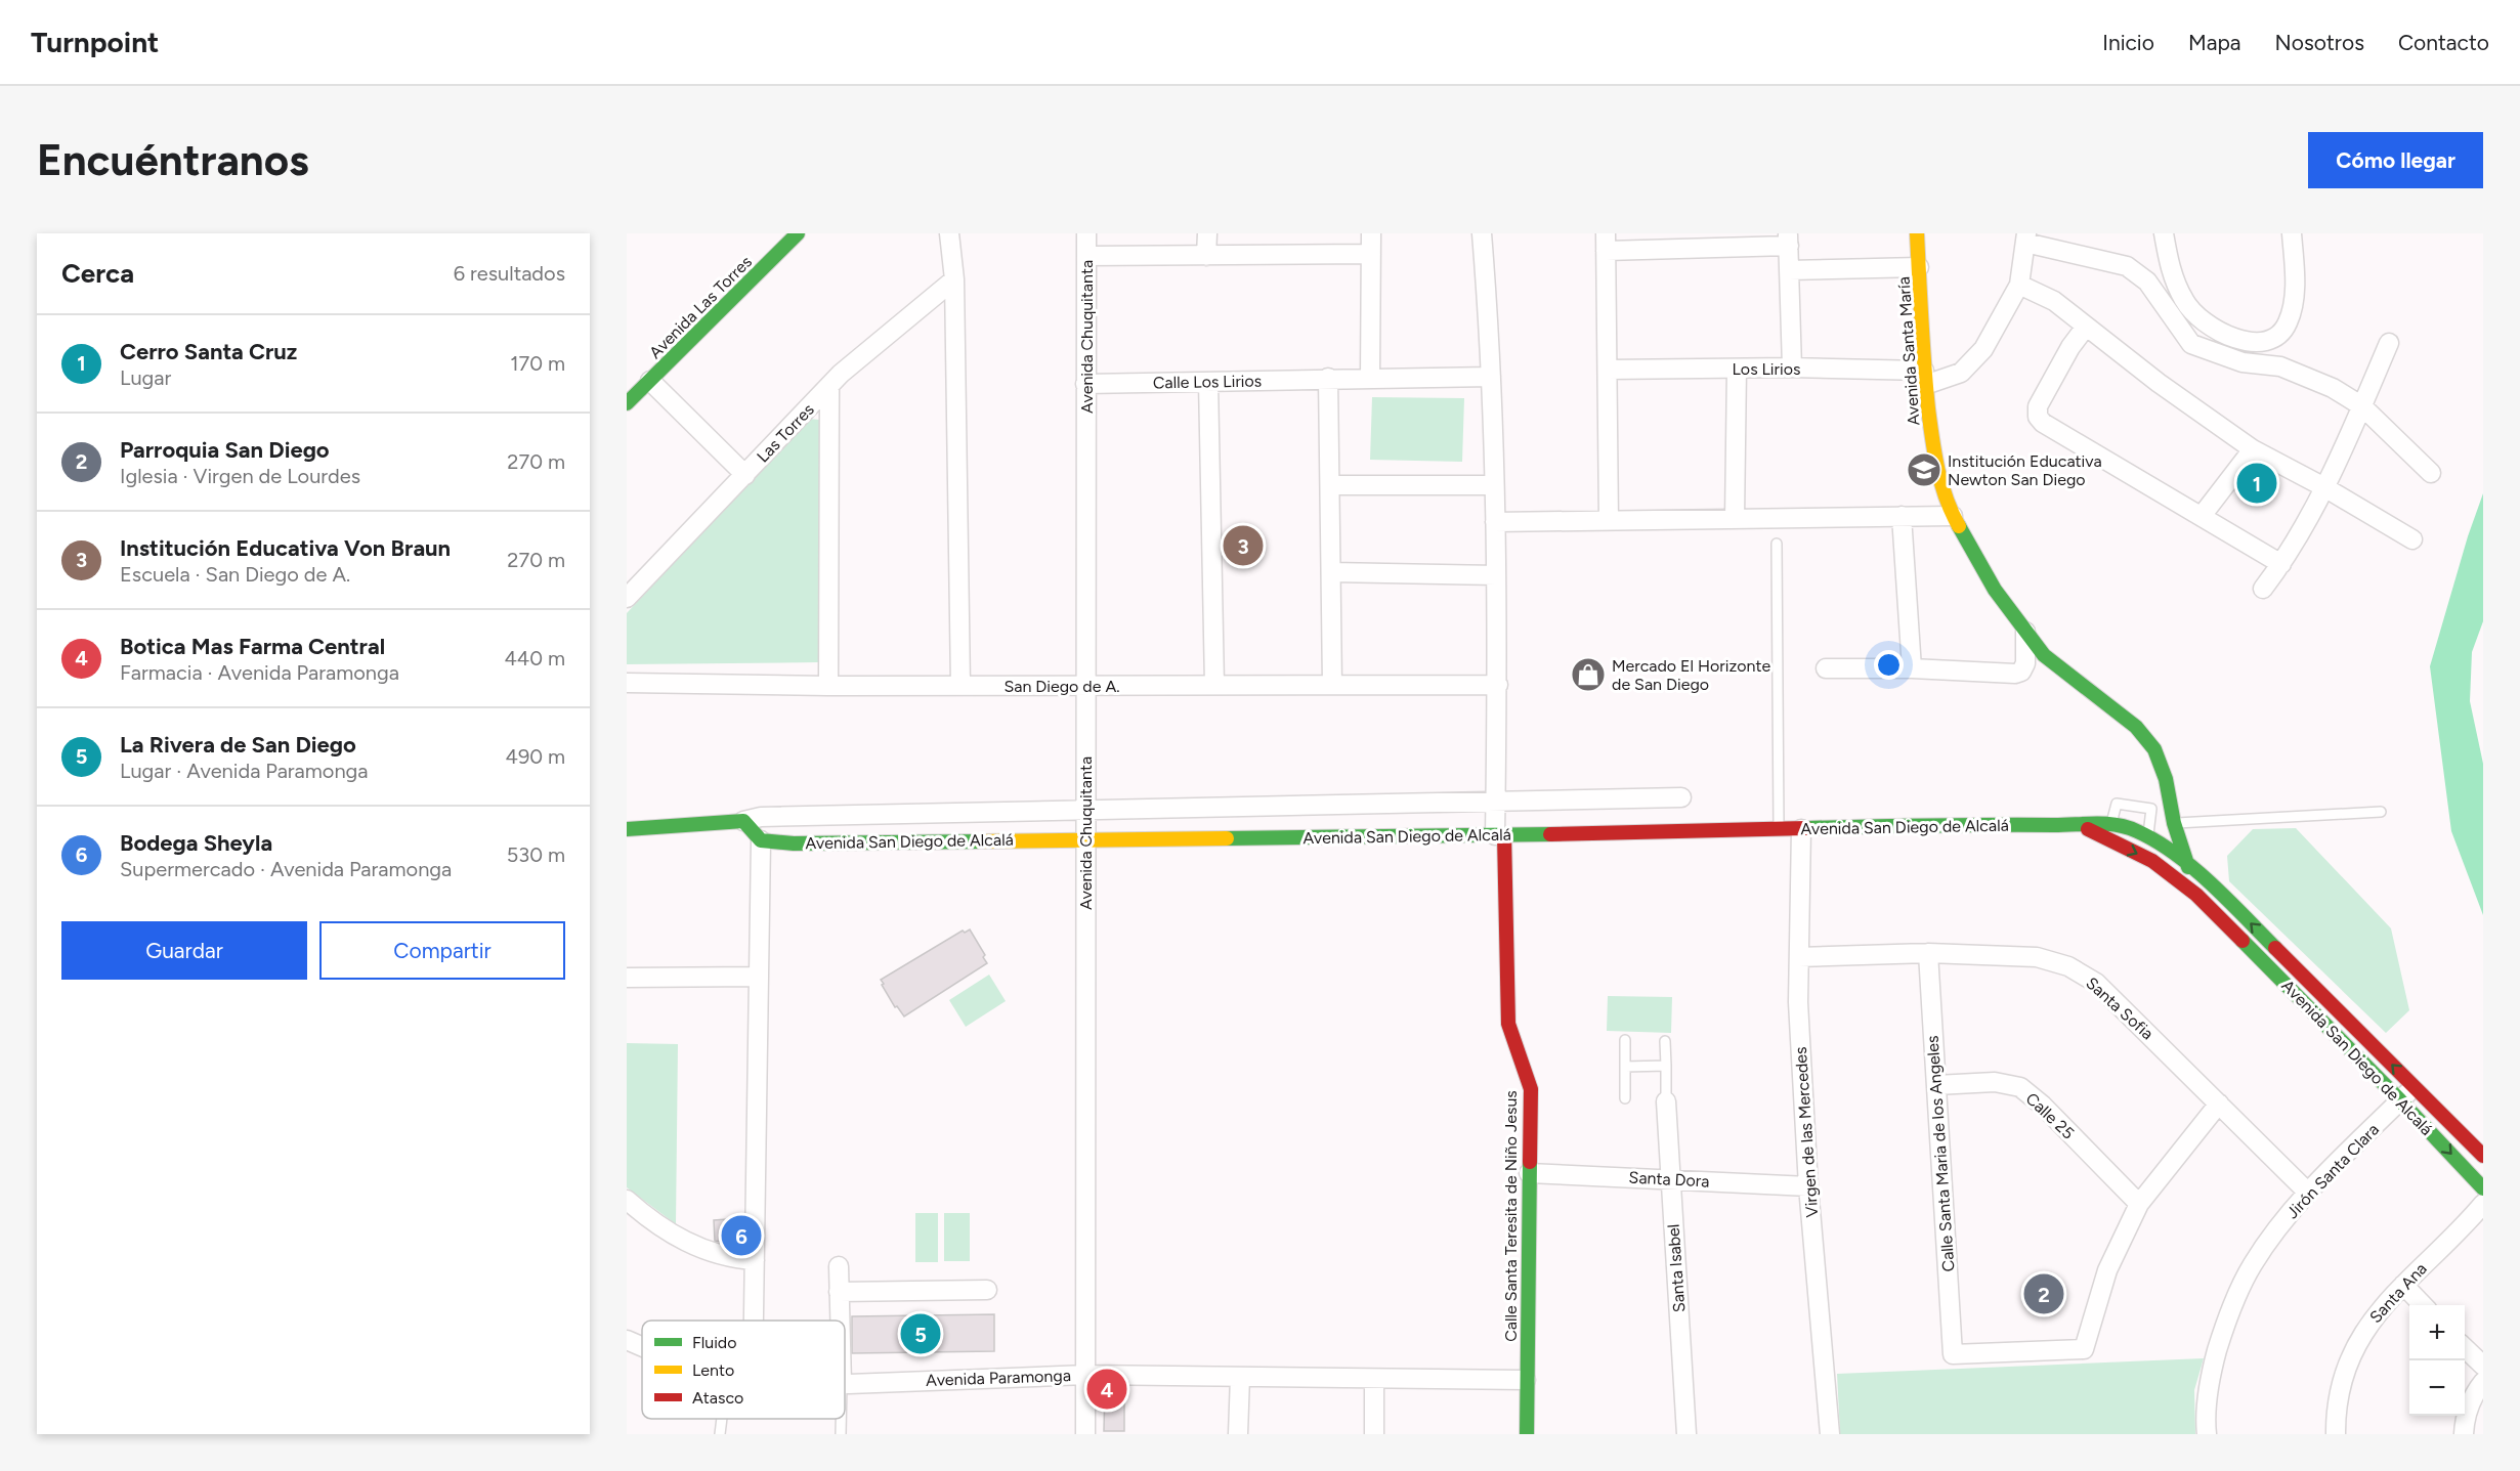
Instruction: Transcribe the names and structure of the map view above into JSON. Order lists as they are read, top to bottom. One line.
{"streets":{"street":["Avenida Las Torres","Avenida Chuquitanta","Avenida Santa María","Los Lirios","Calle Los Lirios","Las Torres","San Diego de A.","Avenida San Diego de Alcalá","Santa Sofia","Calle 25","Virgen de las Mercedes","Calle Santa Maria de los Angeles","Jirón Santa Clara","Santa Dora","Calle Santa Teresita de Niño Jesus","Santa Isabel","Santa Ana","Avenida Paramonga"]},"crossings":[["Avenida Chuquitanta","Calle Los Lirios"],["Avenida Chuquitanta","San Diego de A."],["Avenida Chuquitanta","Avenida San Diego de Alcalá"],["Avenida Chuquitanta","Avenida Paramonga"],["Avenida Santa María","Los Lirios"],["Avenida Santa María","Avenida San Diego de Alcalá"],["Avenida San Diego de Alcalá","Virgen de las Mercedes"],["Avenida San Diego de Alcalá","Jirón Santa Clara"],["Avenida San Diego de Alcalá","Calle Santa Teresita de Niño Jesus"],["Santa Sofia","Virgen de las Mercedes"],["Santa Sofia","Calle Santa Maria de los Angeles"],["Santa Sofia","Jirón Santa Clara"],["Calle 25","Calle Santa Maria de los Angeles"],["Virgen de las Mercedes","Santa Dora"],["Santa Dora","Calle Santa Teresita de Niño Jesus"],["Santa Dora","Santa Isabel"],["Calle Santa Teresita de Niño Jesus","Avenida Paramonga"]],"places":{"school or university":["Institución Educativa Newton San Diego"],"shop":["Mercado El Horizonte de San Diego"]},"legend":["Fluido","Lento","Atasco"],"page":{"header":"Turnpoint","nav":["Inicio","Mapa","Nosotros","Contacto"],"buttons":["Cómo llegar",["Guardar","Compartir"]],"title":"Encuéntranos","heading":["Cerca","6 resultados"],"list":[{"mark":"1","name":"Cerro Santa Cruz","note":"Lugar","value":"170 m"},{"mark":"2","name":"Parroquia San Diego","note":"Iglesia · Virgen de Lourdes","value":"270 m"},{"mark":"3","name":"Institución Educativa Von Braun","note":"Escuela · San Diego de A.","value":"270 m"},{"mark":"4","name":"Botica Mas Farma Central","note":"Farmacia · Avenida Paramonga","value":"440 m"},{"mark":"5","name":"La Rivera de San Diego","note":"Lugar · Avenida Paramonga","value":"490 m"},{"mark":"6","name":"Bodega Sheyla","note":"Supermercado · Avenida Paramonga","value":"530 m"}],"pins":["1","3","6","2","5","4"],"map_buttons":["+","−"]}}
